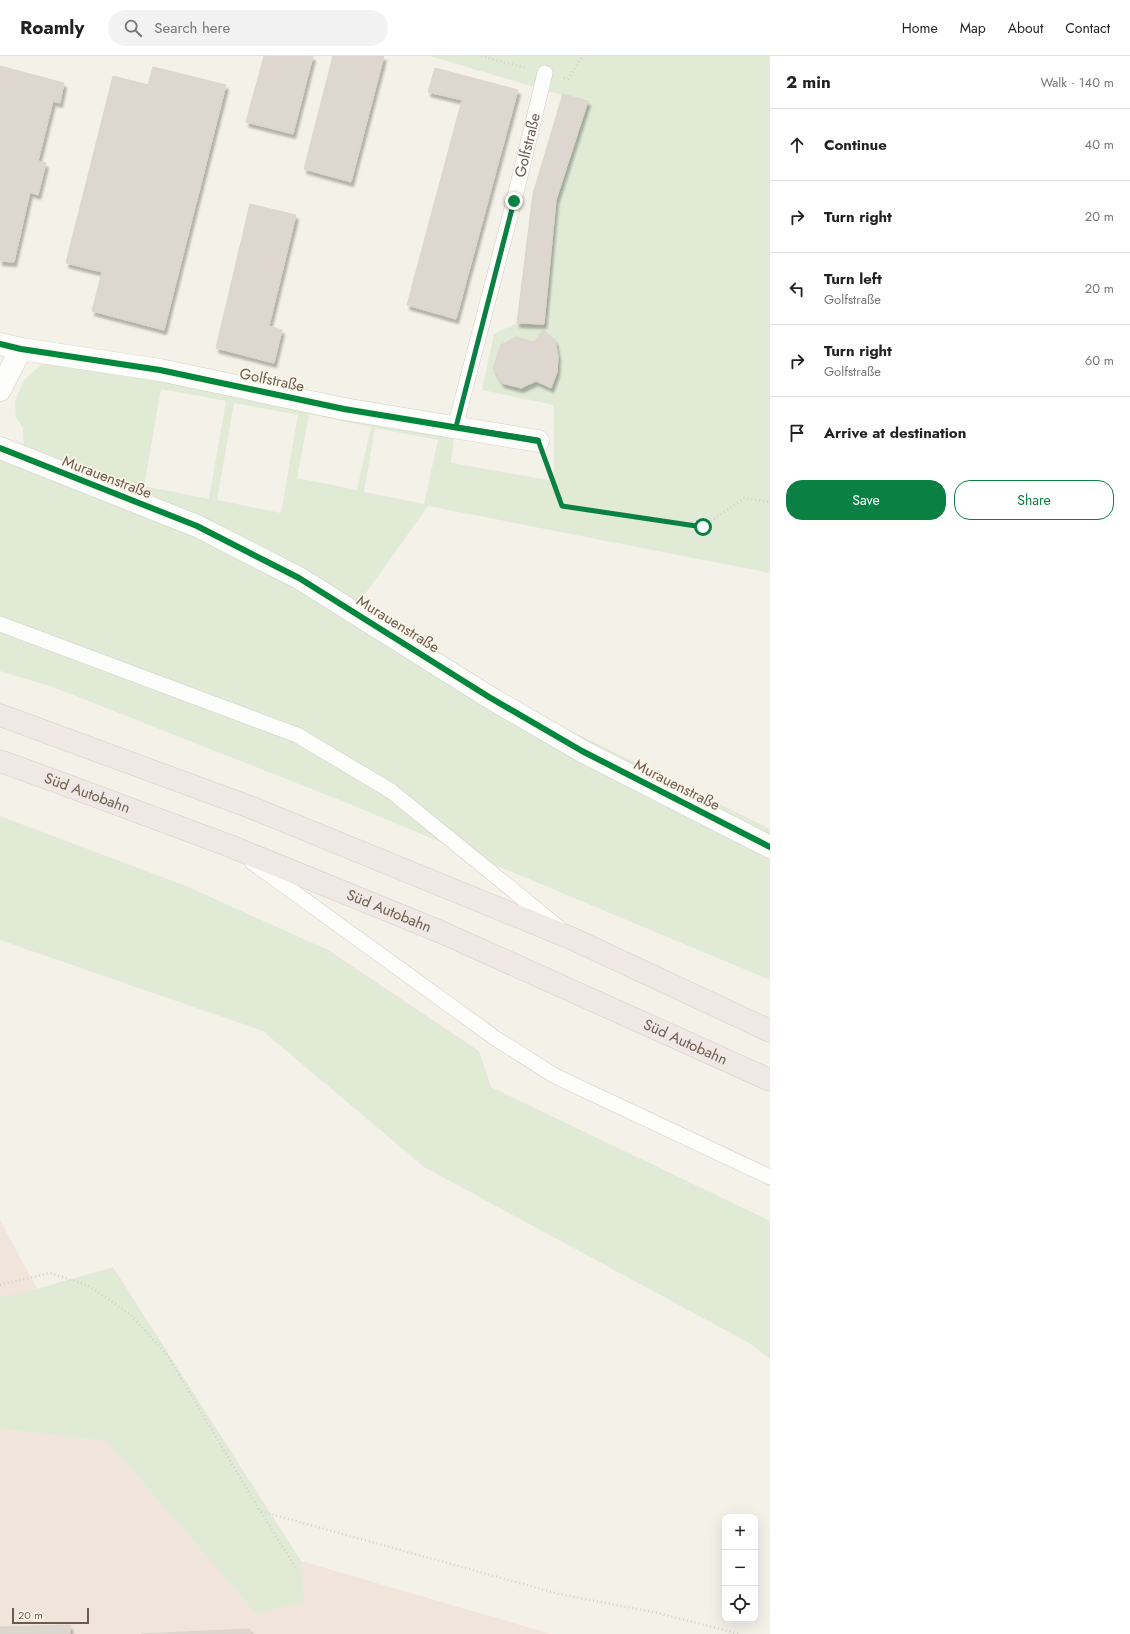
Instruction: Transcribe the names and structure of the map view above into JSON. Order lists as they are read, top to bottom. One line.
{"streets":{"highway":["Süd Autobahn"],"street":["Golfstraße","Murauenstraße"]},"scale_bar":"20 m","page":{"header":"Roamly","search":"Search here","nav":["Home","Map","About","Contact"],"heading":["2 min","Walk · 140 m"],"list":[["Continue","40 m"],["Turn right","20 m"],["Turn left","Golfstraße","20 m"],["Turn right","Golfstraße","60 m"],"Arrive at destination"],"buttons":["Save","Share"],"map_buttons":["+","−"],"scale":"20 m"}}
